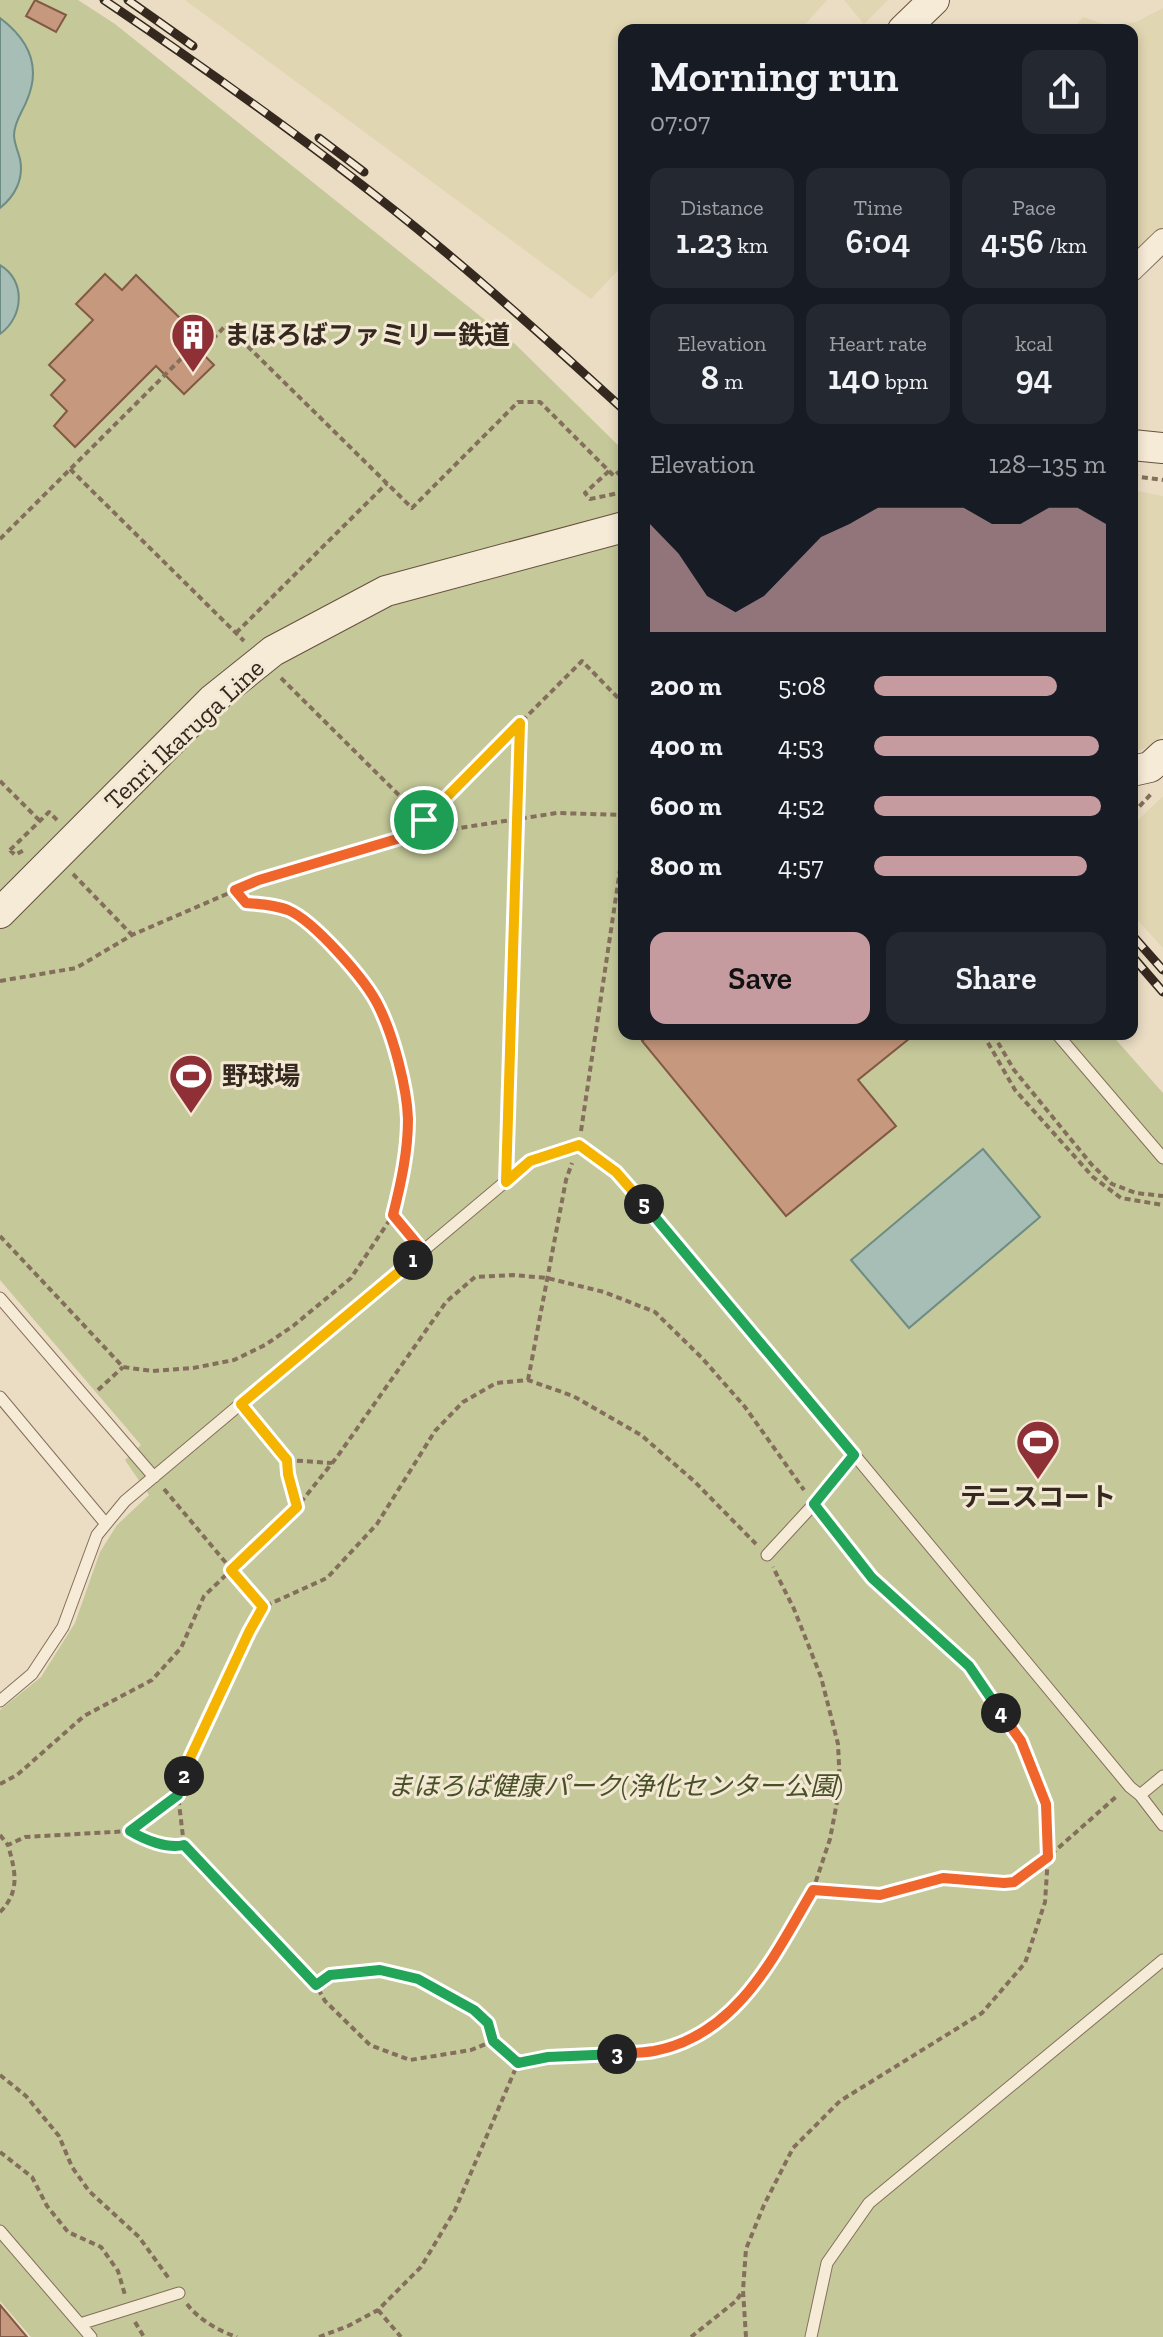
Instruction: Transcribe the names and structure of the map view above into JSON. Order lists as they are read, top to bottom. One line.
{"streets":{"main road":["Tenri Ikaruga Line"]},"parks":["まほろば健康パーク(浄化センター公園)"],"places":{"building":["まほろばファミリー鉄道"],"sports":["野球場","テニスコート"]},"page":{"heading":["Morning run","07:07"],"stats":[["Distance","1.23 km"],["Time","6:04"],["Pace","4:56 /km"],["Elevation","8 m"],["Heart rate","140 bpm"],["kcal","94"]],"chart":["Elevation","128–135 m"],"list":[{"name":"200 m","note":"5:08"},{"name":"400 m","note":"4:53"},{"name":"600 m","note":"4:52"},{"name":"800 m","note":"4:57"}],"buttons":["Save","Share"],"pins":["5","1","4","2","3"]}}
